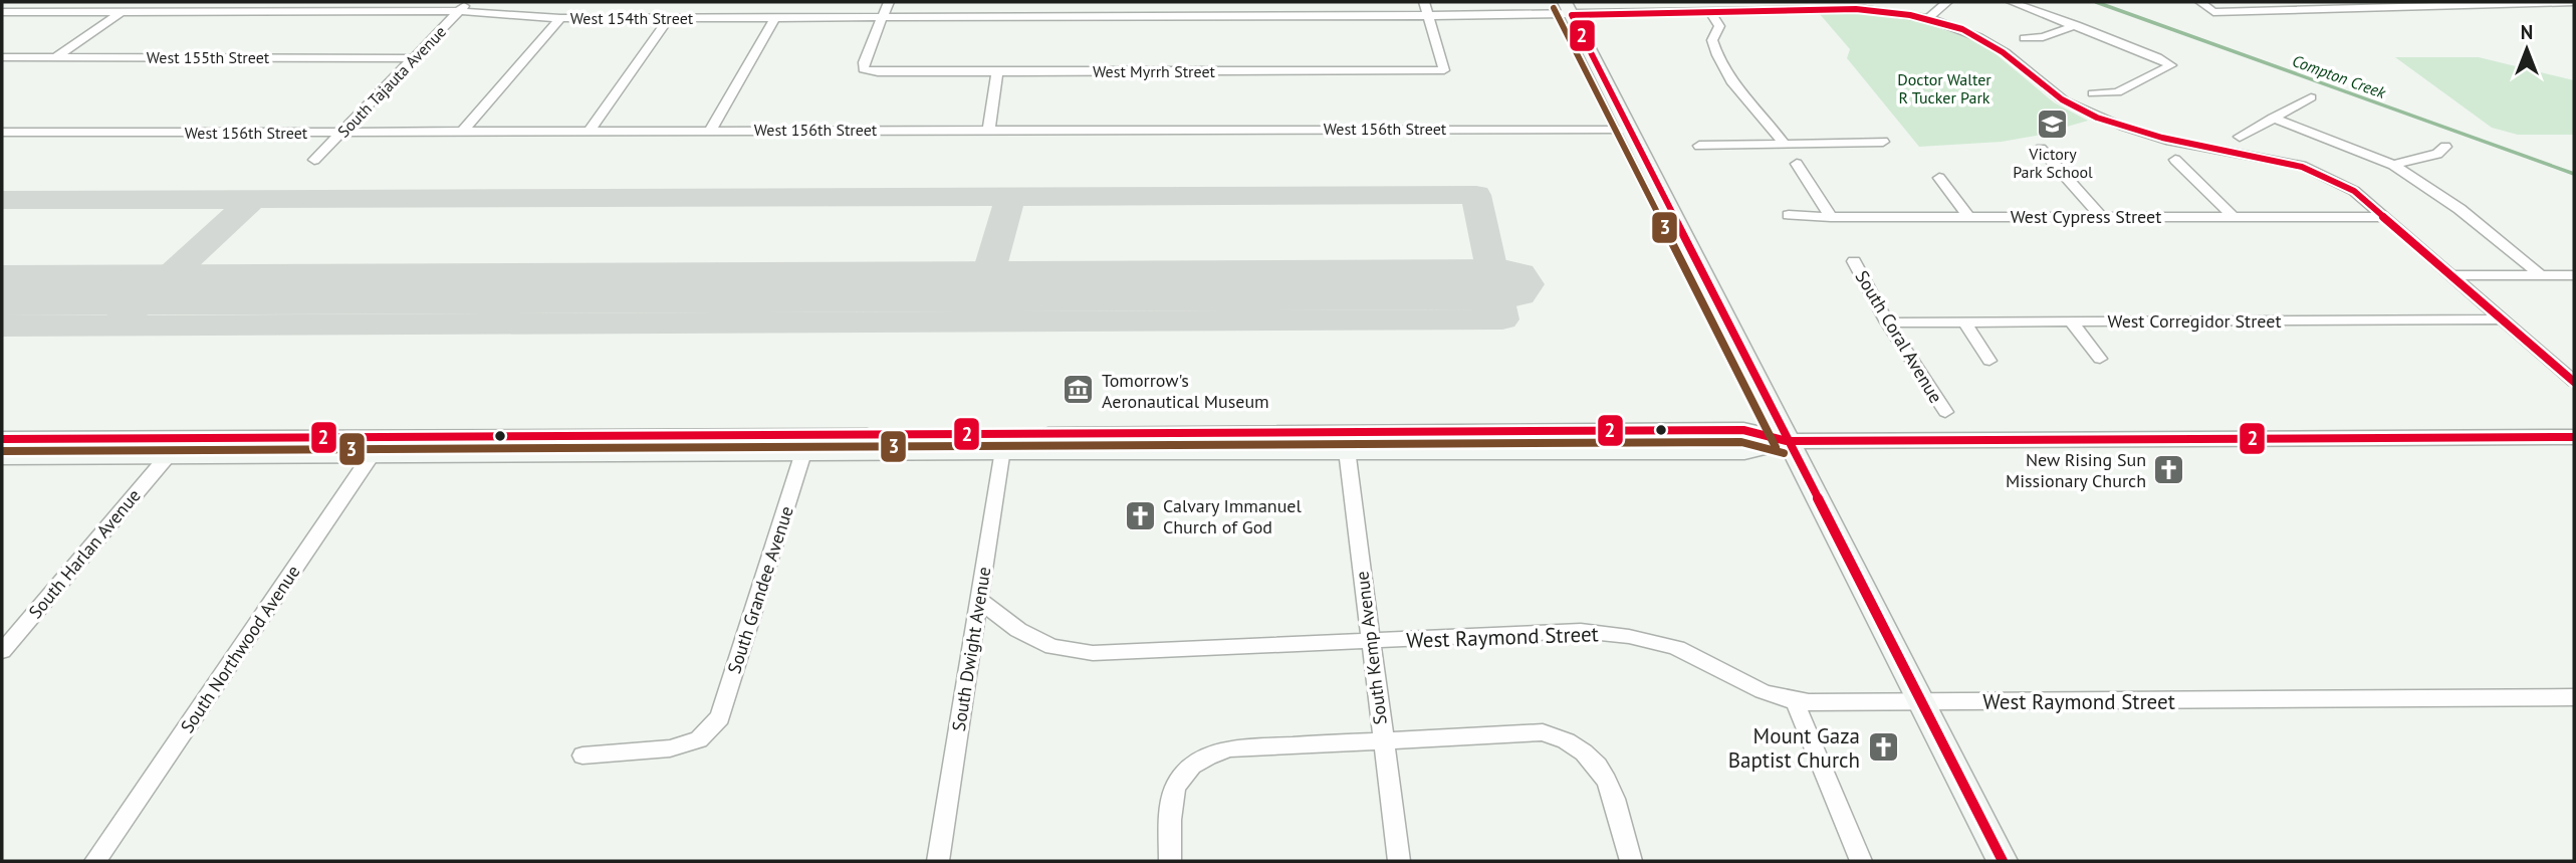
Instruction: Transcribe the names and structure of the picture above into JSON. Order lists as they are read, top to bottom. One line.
{"streets":{"street":["West 154th Street","West 155th Street","West Myrrh Street","South Tajauta Avenue","West 156th Street","West Cypress Street","West Corregidor Street","South Coral Avenue","South Harlan Avenue","South Grandee Avenue","West Raymond Street","South Kemp Avenue","South Northwood Avenue","South Dwight Avenue"]},"crossings":[["West 154th Street","West Myrrh Street"],["West 154th Street","South Tajauta Avenue"],["West 154th Street","West Cypress Street"],["West 154th Street","West Corregidor Street"],["West 155th Street","South Tajauta Avenue"],["South Tajauta Avenue","West 156th Street"],["West Corregidor Street","South Coral Avenue"],["West Raymond Street","South Kemp Avenue"],["West Raymond Street","South Dwight Avenue"]],"water":["Compton Creek"],"parks":["Doctor Walter R Tucker Park"],"places":{"school or university":["Victory Park School"],"museum":["Tomorrow's Aeronautical Museum"],"church":["New Rising Sun Missionary Church","Calvary Immanuel Church of God","Mount Gaza Baptist Church"]},"lines":["transit line 3","transit line 2"],"north":"top"}
